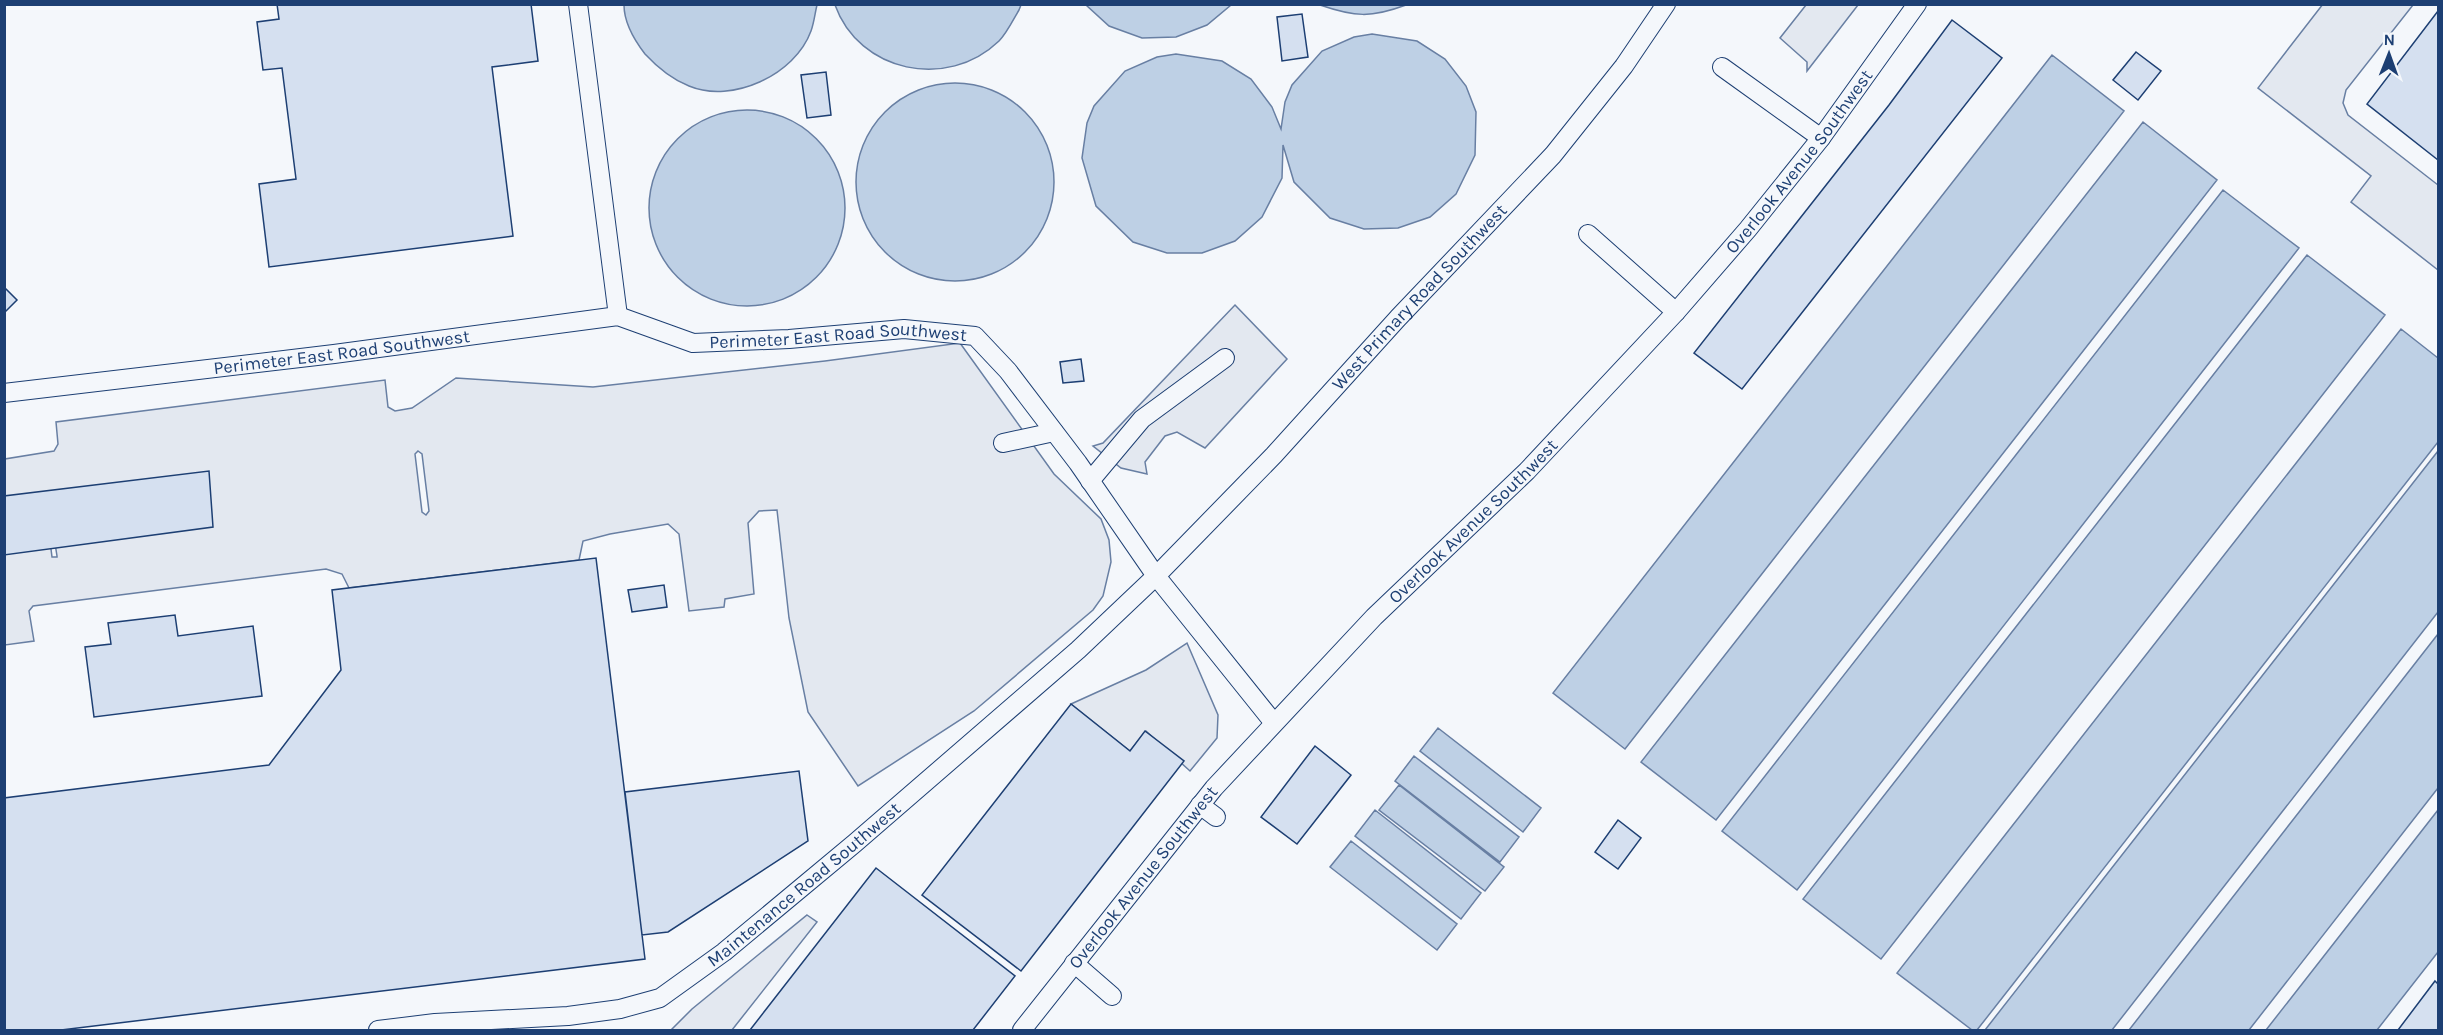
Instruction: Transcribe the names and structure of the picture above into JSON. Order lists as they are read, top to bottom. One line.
{"streets":{"lane":["Overlook Avenue Southwest","West Primary Road Southwest","Perimeter East Road Southwest","Maintenance Road Southwest"]},"crossings":[["Overlook Avenue Southwest","Perimeter East Road Southwest"],["West Primary Road Southwest","Perimeter East Road Southwest"],["West Primary Road Southwest","Maintenance Road Southwest"],["Perimeter East Road Southwest","Maintenance Road Southwest"]],"north":"top"}
